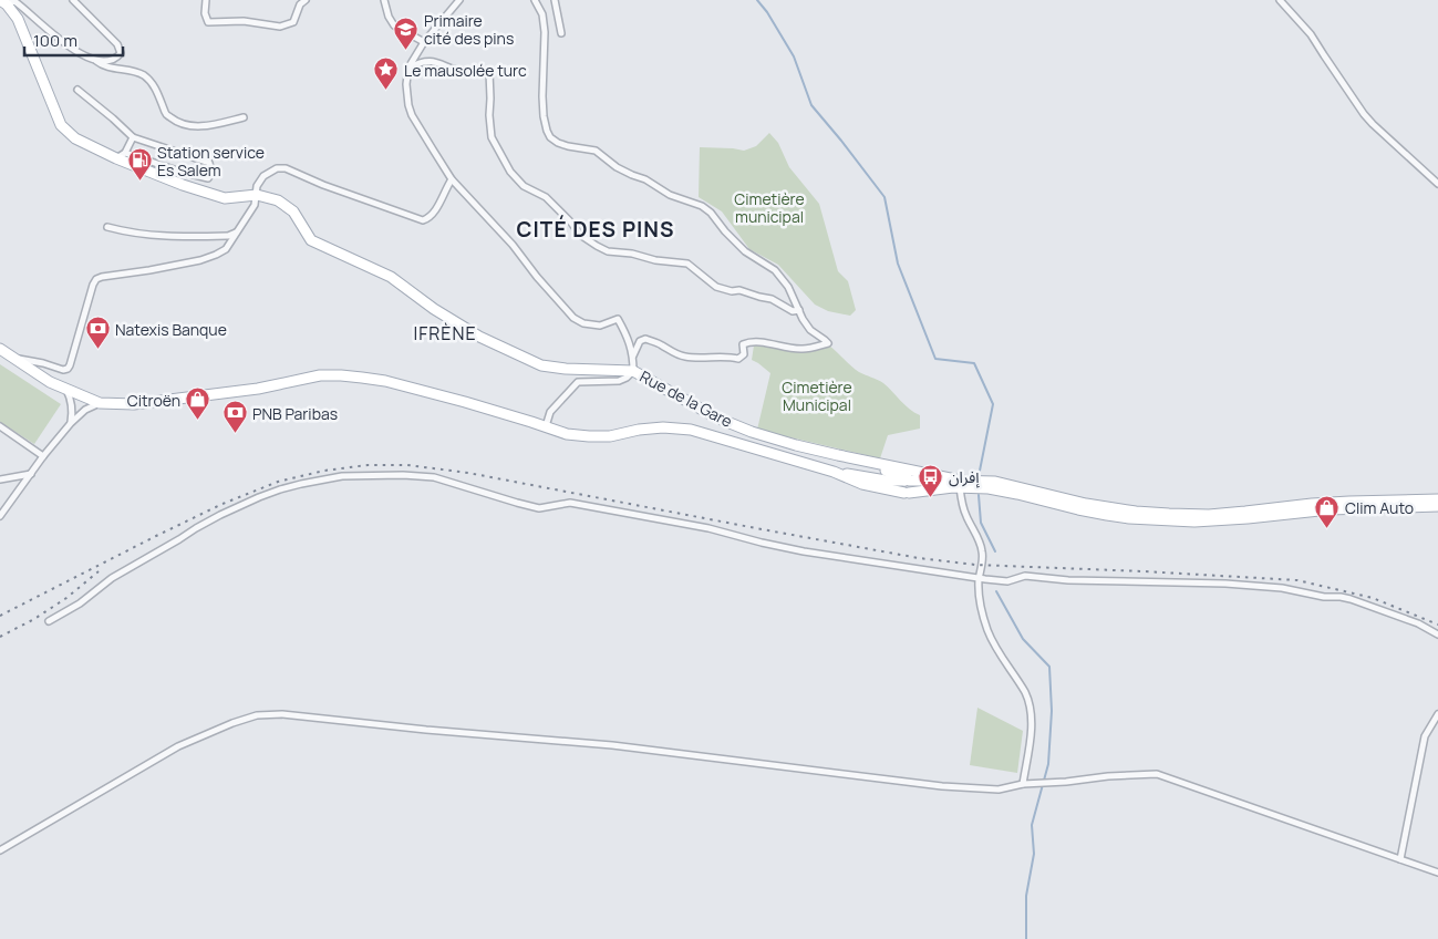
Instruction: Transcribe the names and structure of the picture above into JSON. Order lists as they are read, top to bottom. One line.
{"streets":{"main road":["Rue de la Gare"]},"districts":["CITÉ DES PINS","IFRÈNE"],"parks":["Cimetière municipal","Cimetière Municipal"],"places":{"school or university":["Primaire cité des pins"],"place":["Le mausolée turc"],"fuel station":["Station service Es Salem"],"bank":["Natexis Banque","PNB Paribas"],"shop":["Citroën","Clim Auto"],"bus stop":["إفران"]},"scale_bar":"100 m"}
